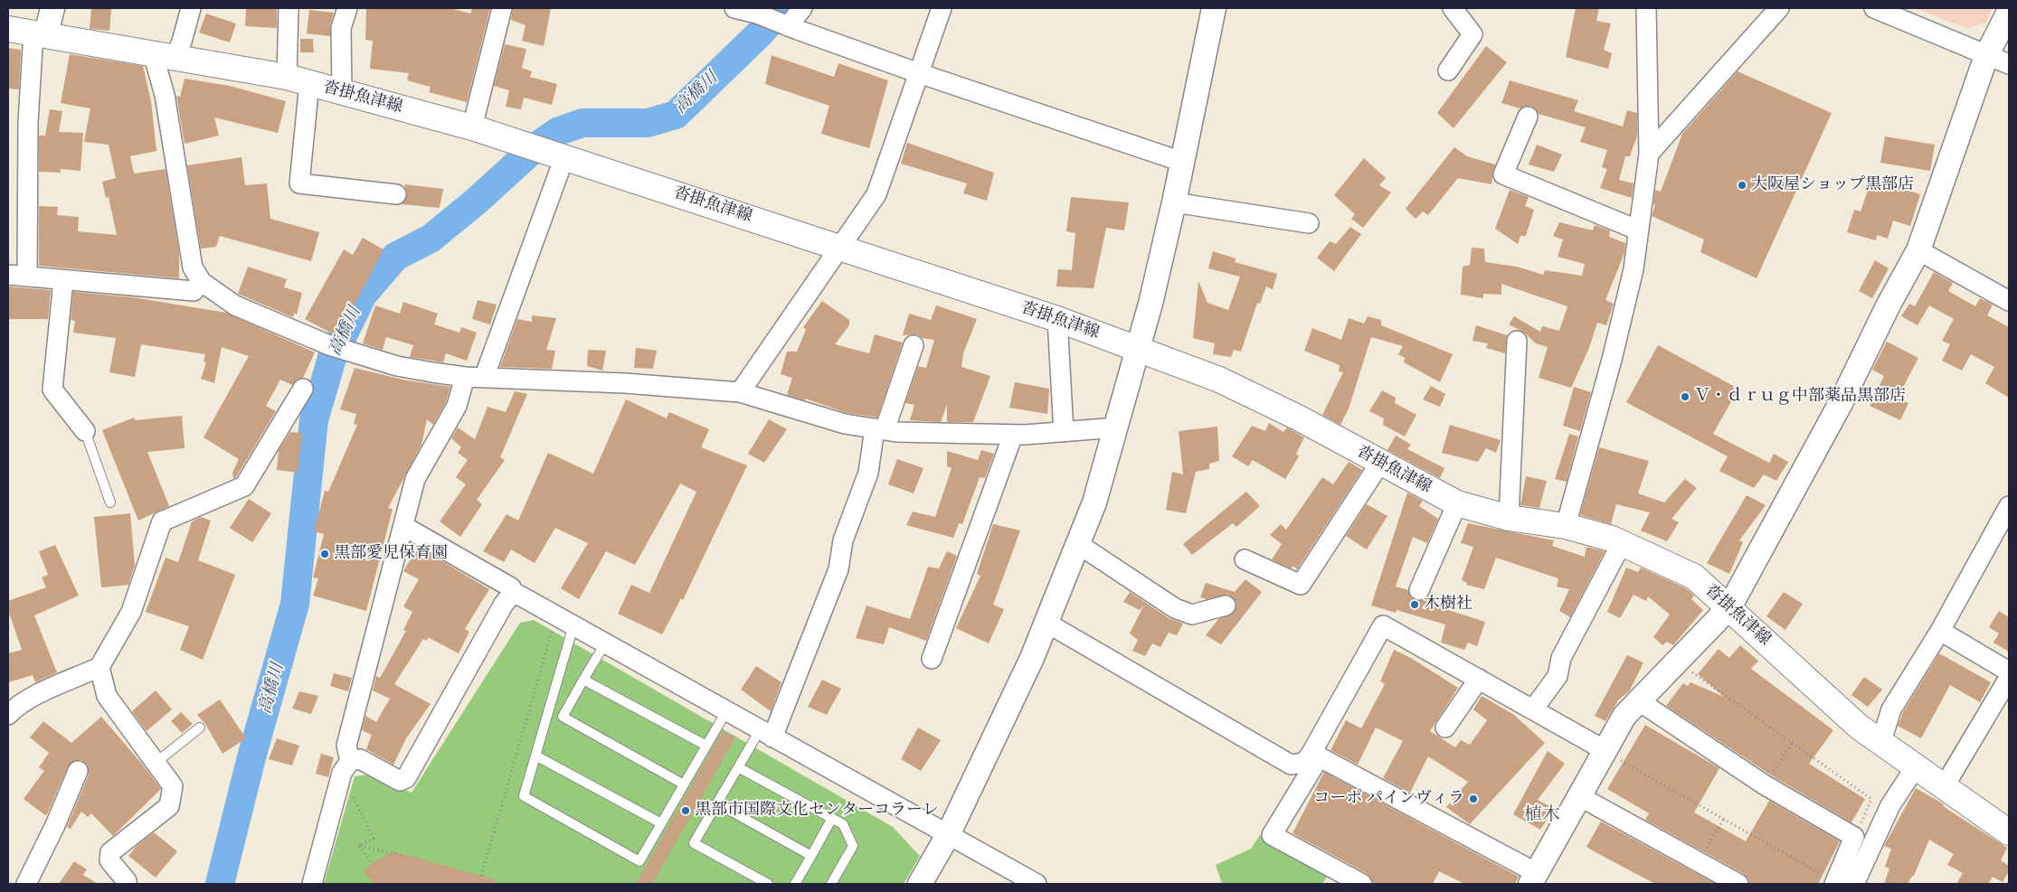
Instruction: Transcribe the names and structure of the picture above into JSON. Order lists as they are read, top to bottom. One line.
{"streets":{"main road":["沓掛魚津線"]},"districts":["植木"],"water":["高橋川"],"places":["大阪屋ショップ黒部店","Ｖ・ｄｒｕｇ中部薬品黒部店","黒部愛児保育園","木樹社","コーポ パインヴィラ","黒部市国際文化センターコラーレ"]}
